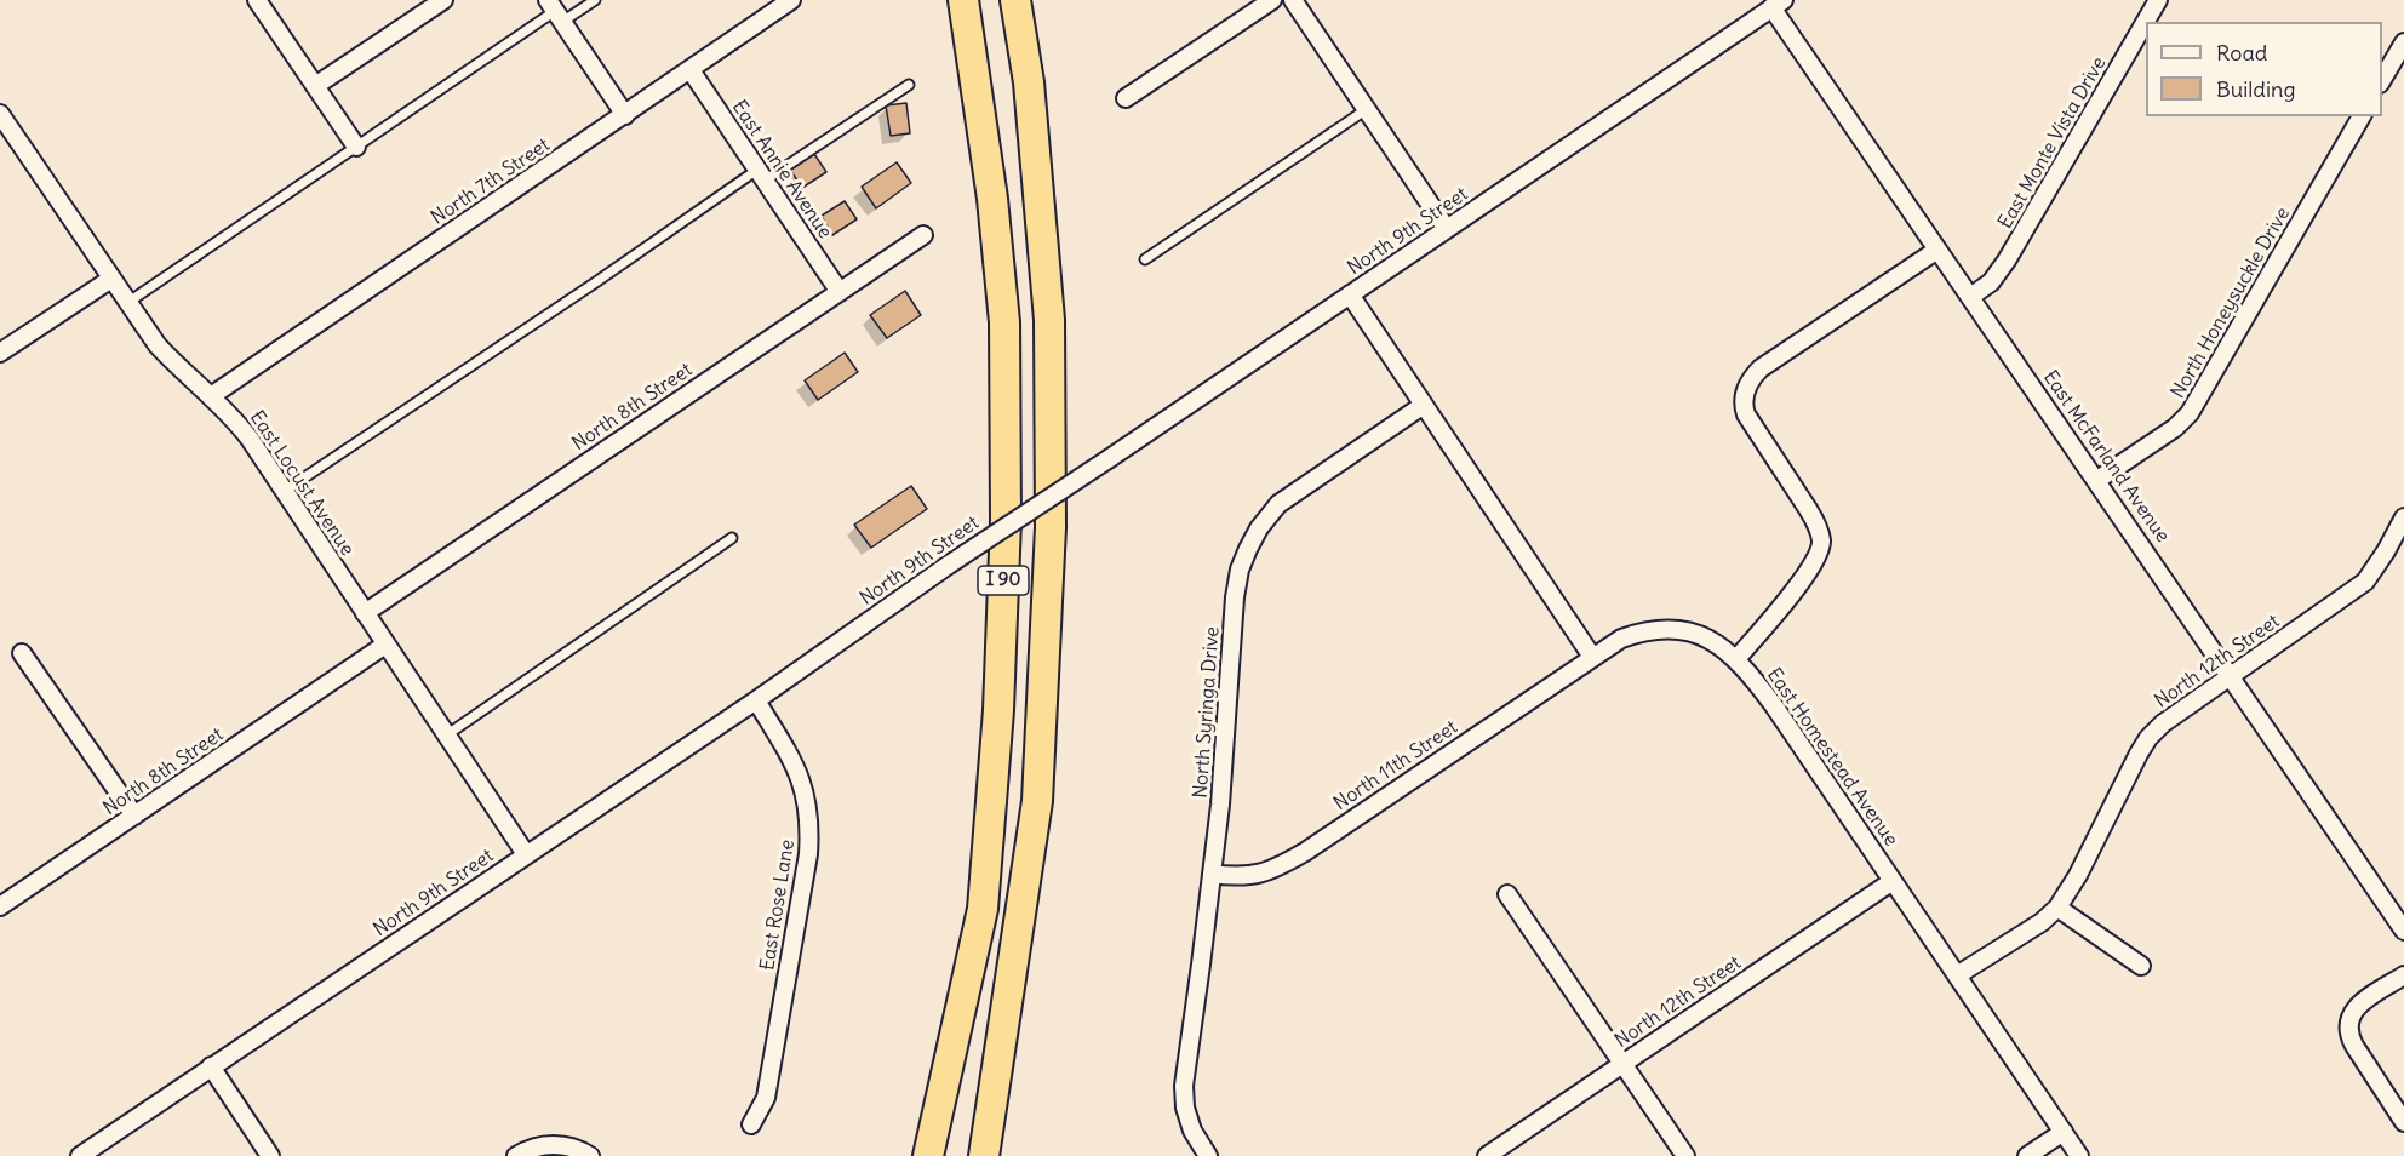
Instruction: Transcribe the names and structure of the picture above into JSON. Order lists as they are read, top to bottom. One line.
{"streets":{"highway":["I 90"],"street":["East Monte Vista Drive","East Annie Avenue","North 7th Street","North 9th Street","North Honeysuckle Drive","North 8th Street","East McFarland Avenue","East Locust Avenue","North 12th Street","North Syringa Drive","East Homestead Avenue","North 11th Street","East Rose Lane"]},"crossings":[["East Monte Vista Drive","East McFarland Avenue"],["East Annie Avenue","North 7th Street"],["East Annie Avenue","North 8th Street"],["North 7th Street","East Locust Avenue"],["North 9th Street","East McFarland Avenue"],["North 9th Street","East Locust Avenue"],["North 9th Street","East Rose Lane"],["North Honeysuckle Drive","East McFarland Avenue"],["North 8th Street","East Locust Avenue"],["East McFarland Avenue","North 12th Street"],["North 12th Street","East Homestead Avenue"],["North Syringa Drive","North 11th Street"],["East Homestead Avenue","North 11th Street"]],"legend":["Road","Building"]}
